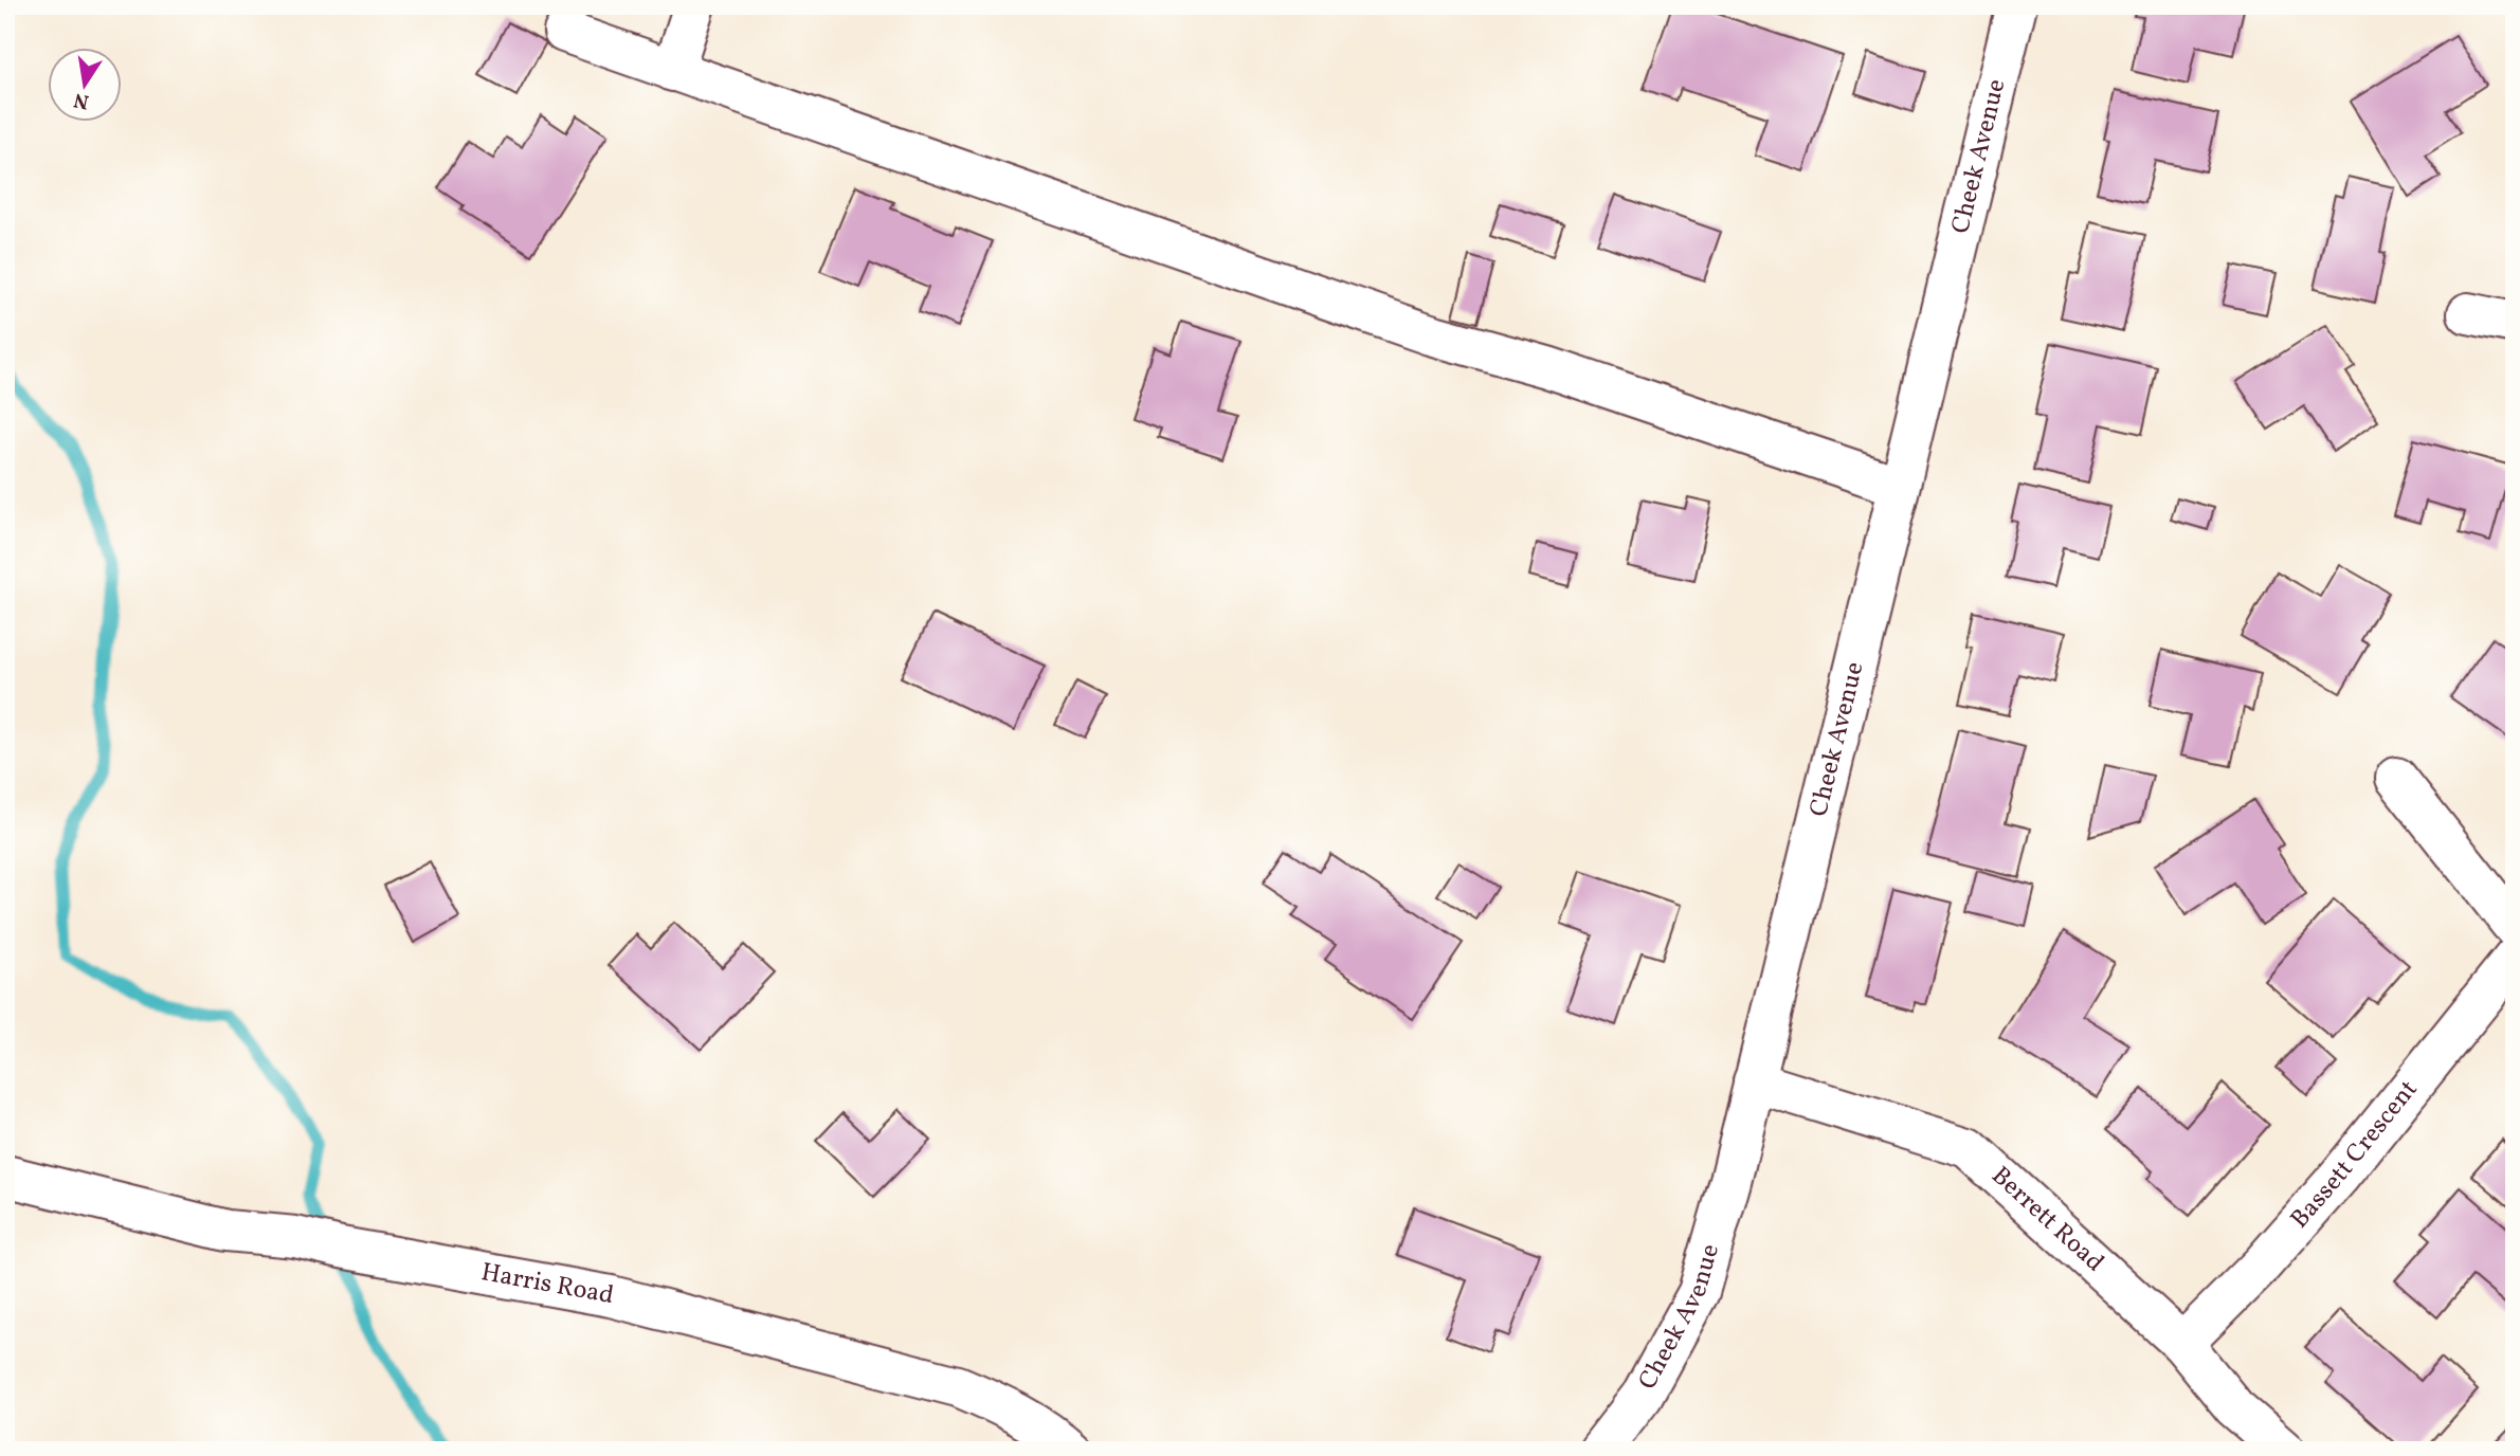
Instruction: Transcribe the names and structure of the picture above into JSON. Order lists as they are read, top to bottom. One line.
{"streets":{"street":["Cheek Avenue","Bassett Crescent","Berrett Road","Harris Road"]},"crossings":[["Cheek Avenue","Berrett Road"],["Bassett Crescent","Berrett Road"]],"north":"bottom"}
